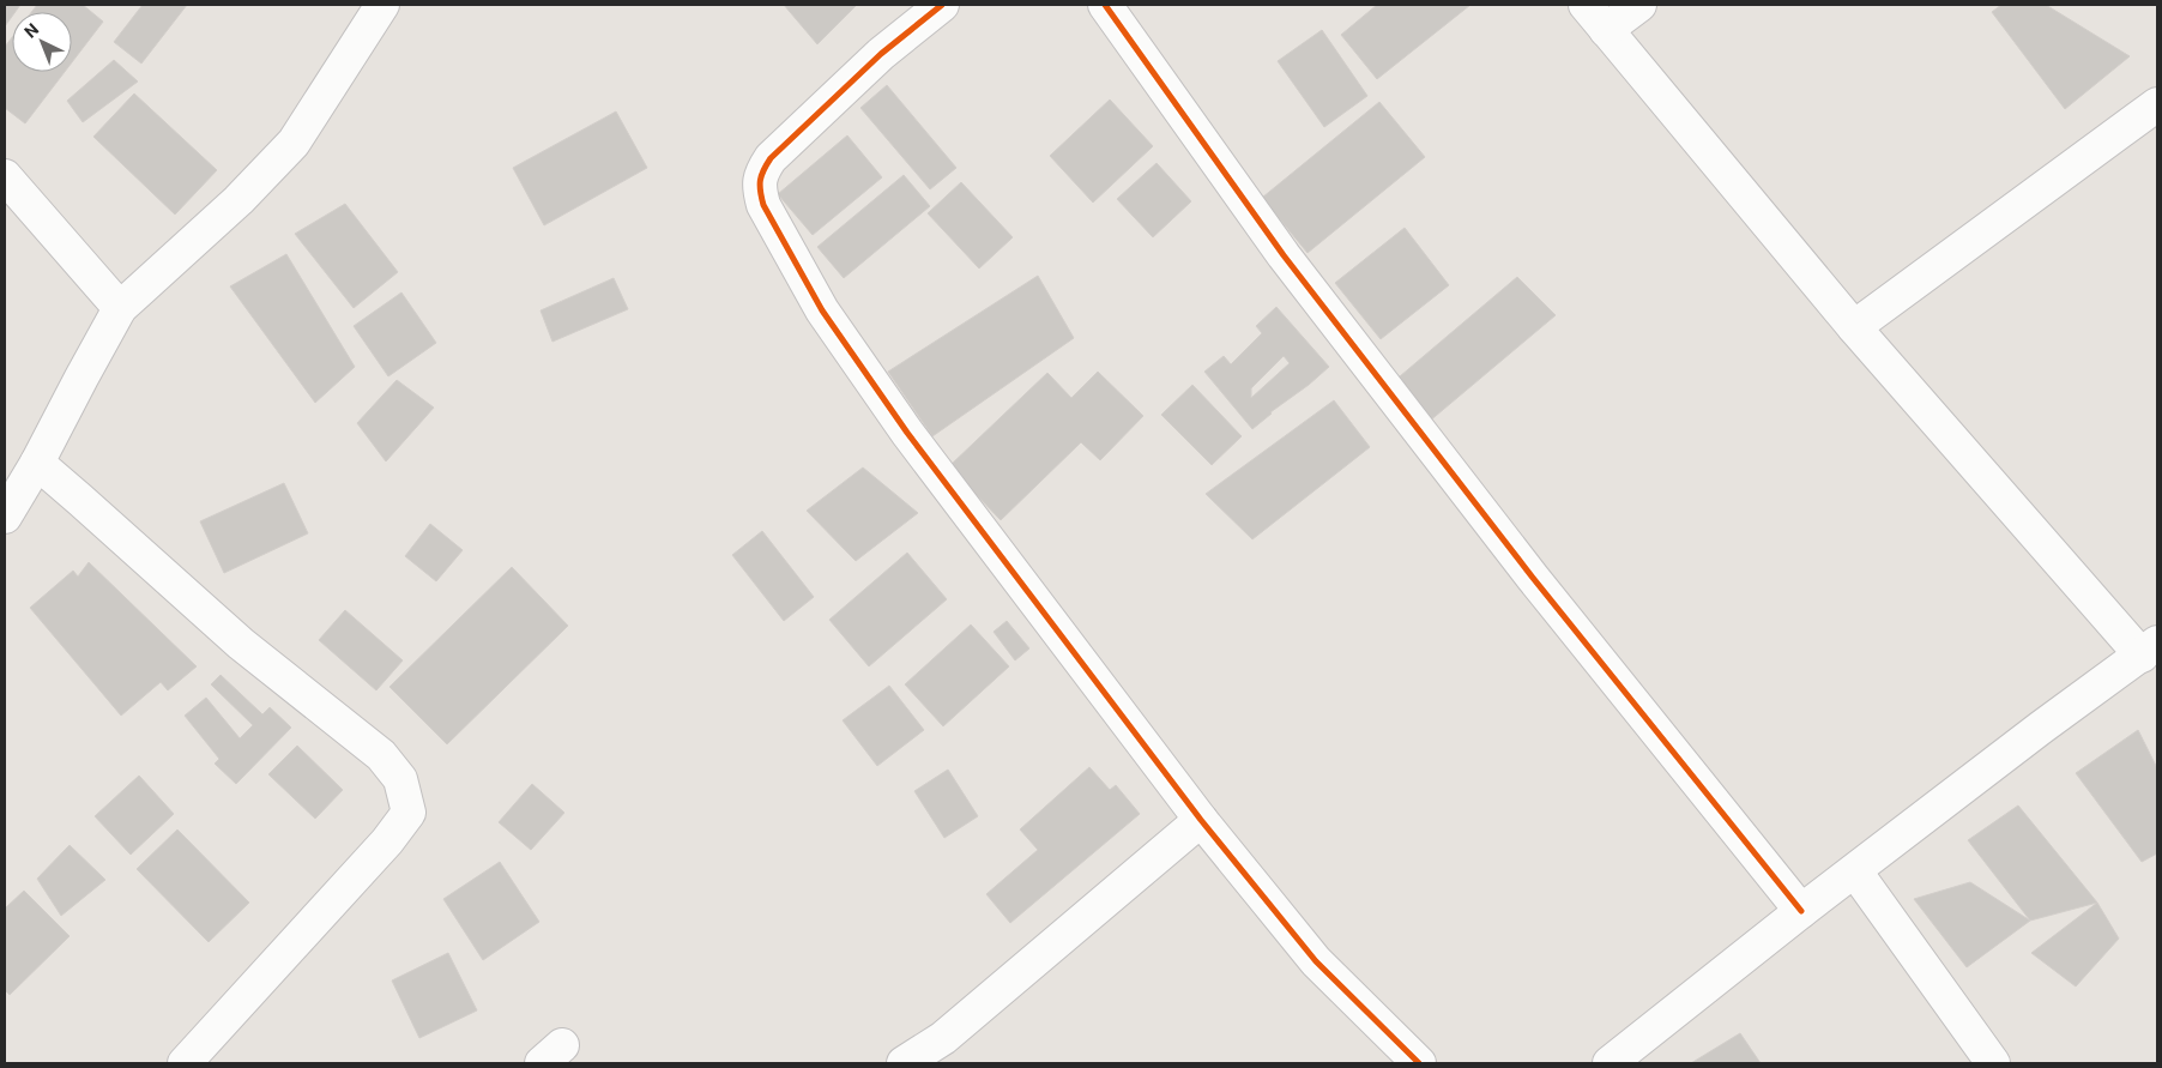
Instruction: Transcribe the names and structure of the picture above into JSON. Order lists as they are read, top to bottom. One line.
{"north":"top left"}
